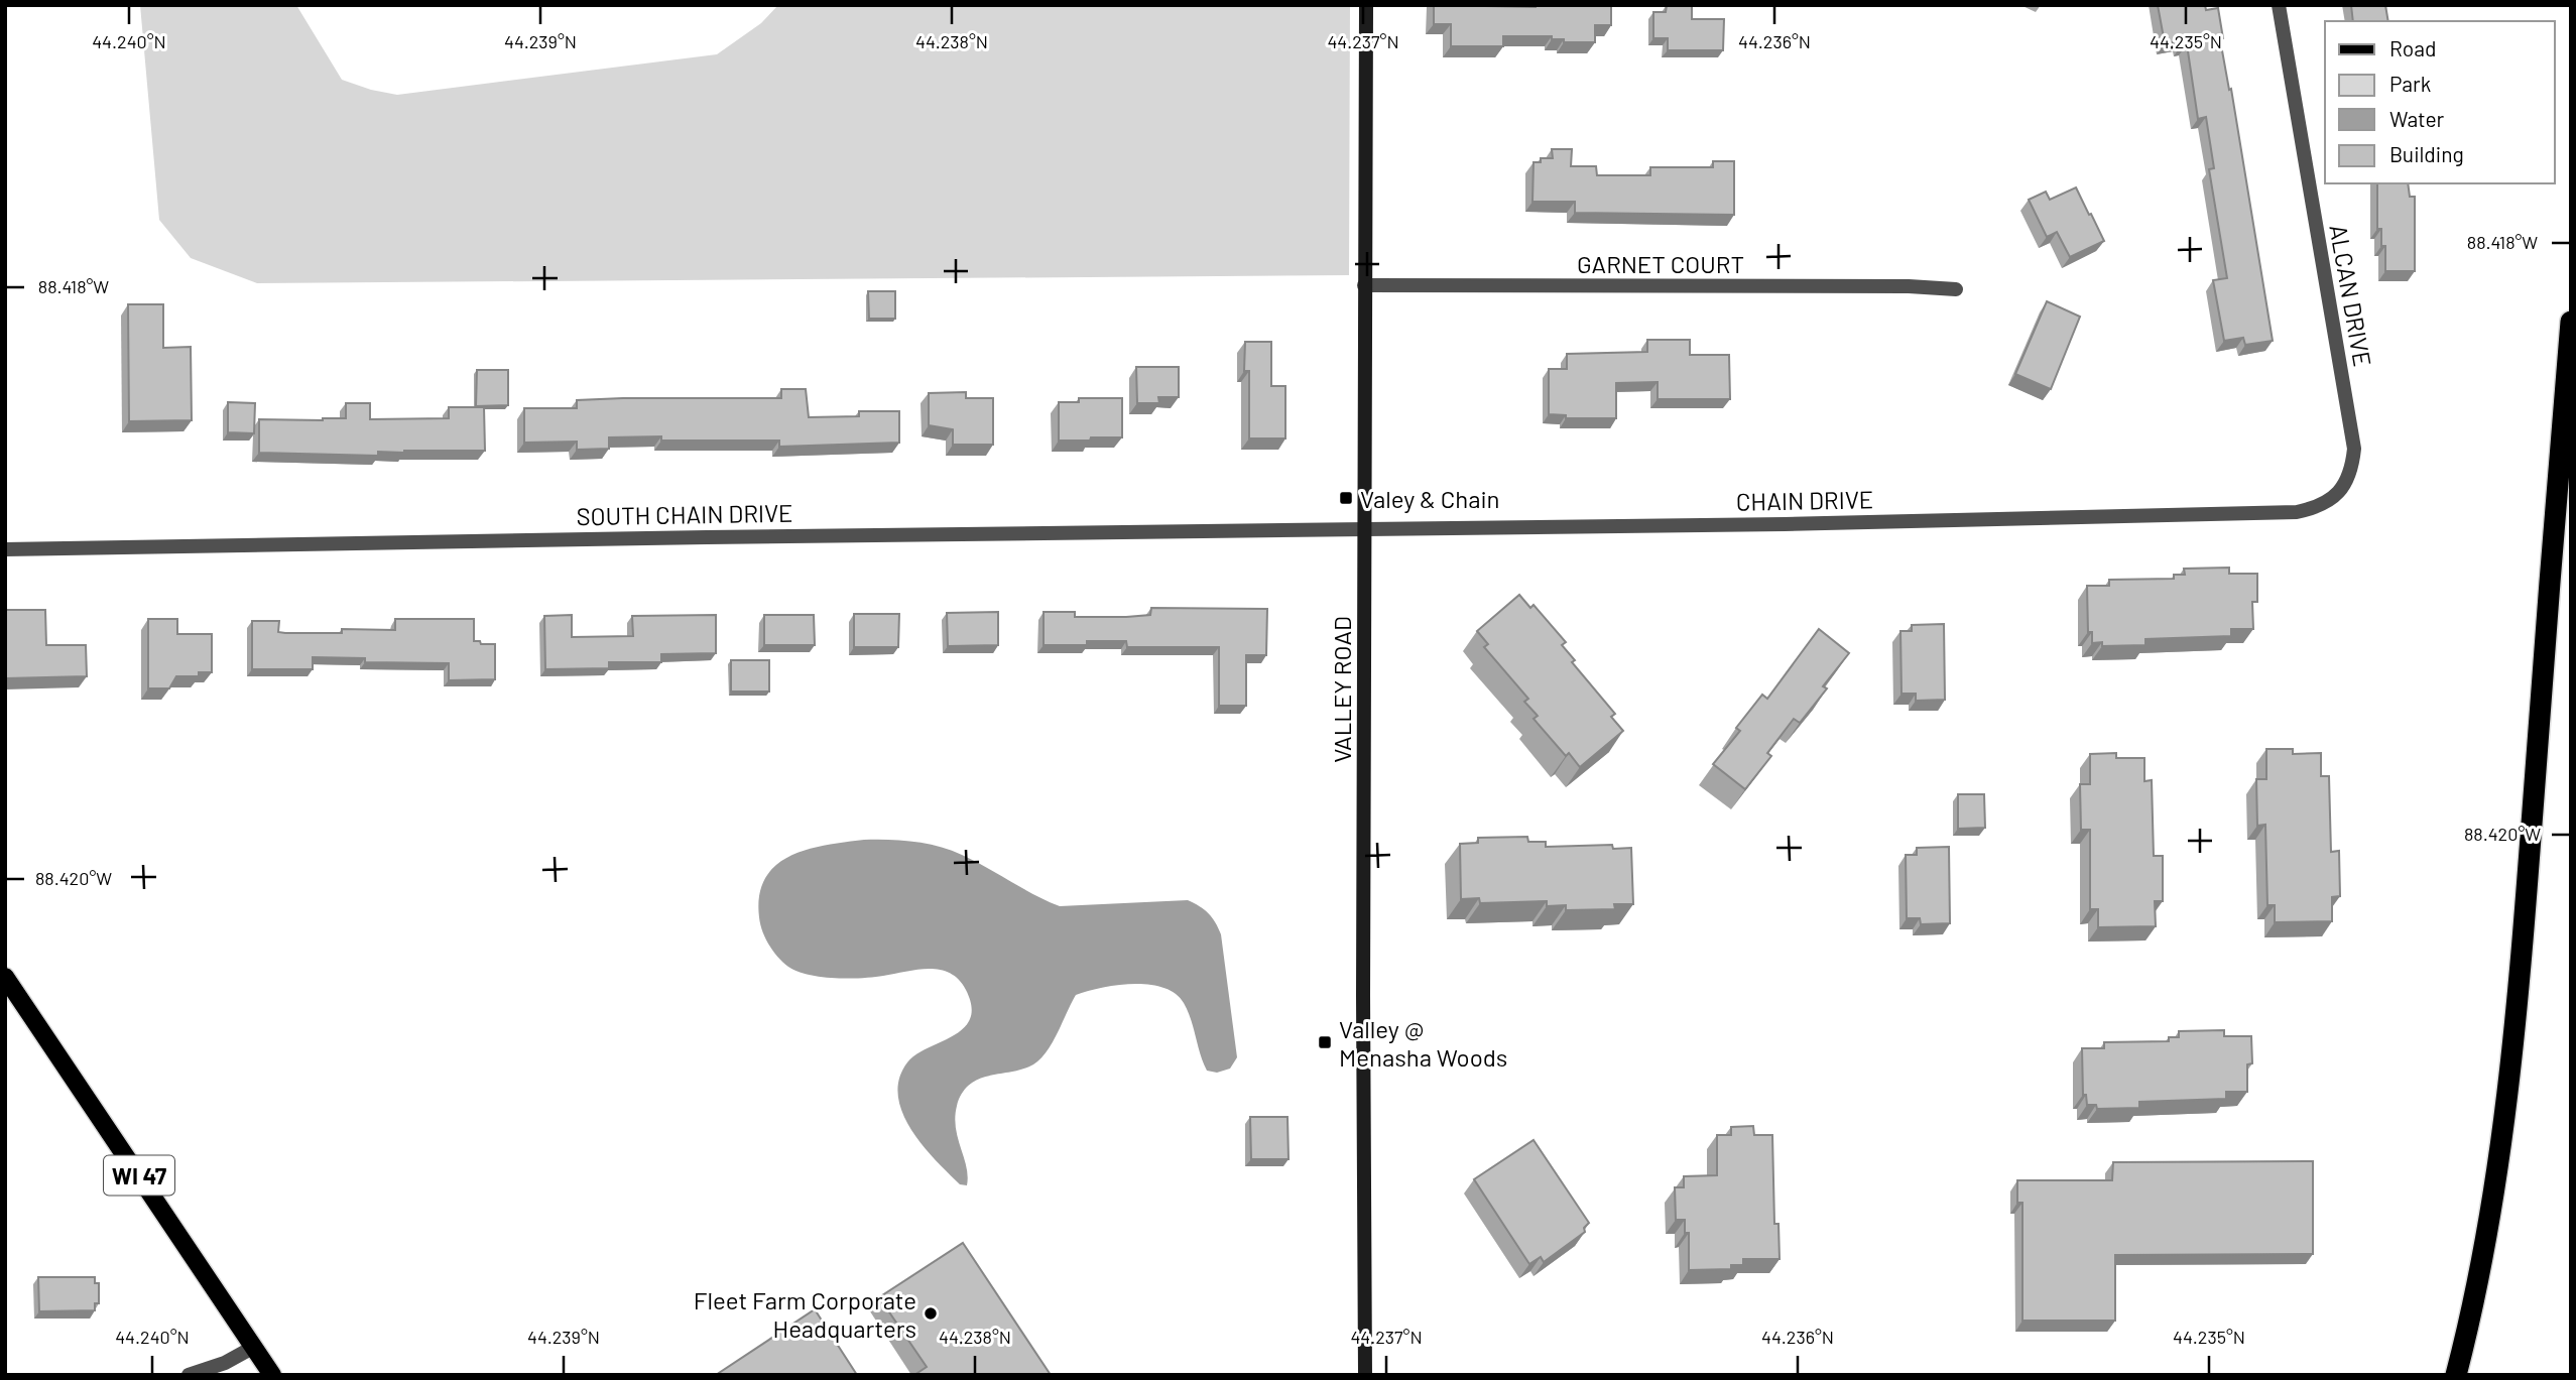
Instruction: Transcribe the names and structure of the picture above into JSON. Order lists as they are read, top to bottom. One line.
{"streets":{"main road":["WI 47"],"street":["GARNET COURT","ALCAN DRIVE","CHAIN DRIVE","SOUTH CHAIN DRIVE","VALLEY ROAD"]},"crossings":[["GARNET COURT","VALLEY ROAD"],["ALCAN DRIVE","CHAIN DRIVE"],["CHAIN DRIVE","SOUTH CHAIN DRIVE"],["CHAIN DRIVE","VALLEY ROAD"],["SOUTH CHAIN DRIVE","VALLEY ROAD"]],"places":{"transit":["Valey & Chain","Valley @ Menasha Woods"],"other":["Fleet Farm Corporate Headquarters"]},"legend":["Road","Park","Water","Building"],"coordinates":["44.240°N","44.239°N","44.238°N","44.237°N","44.236°N","44.235°N","88.418°W","88.420°W"]}
